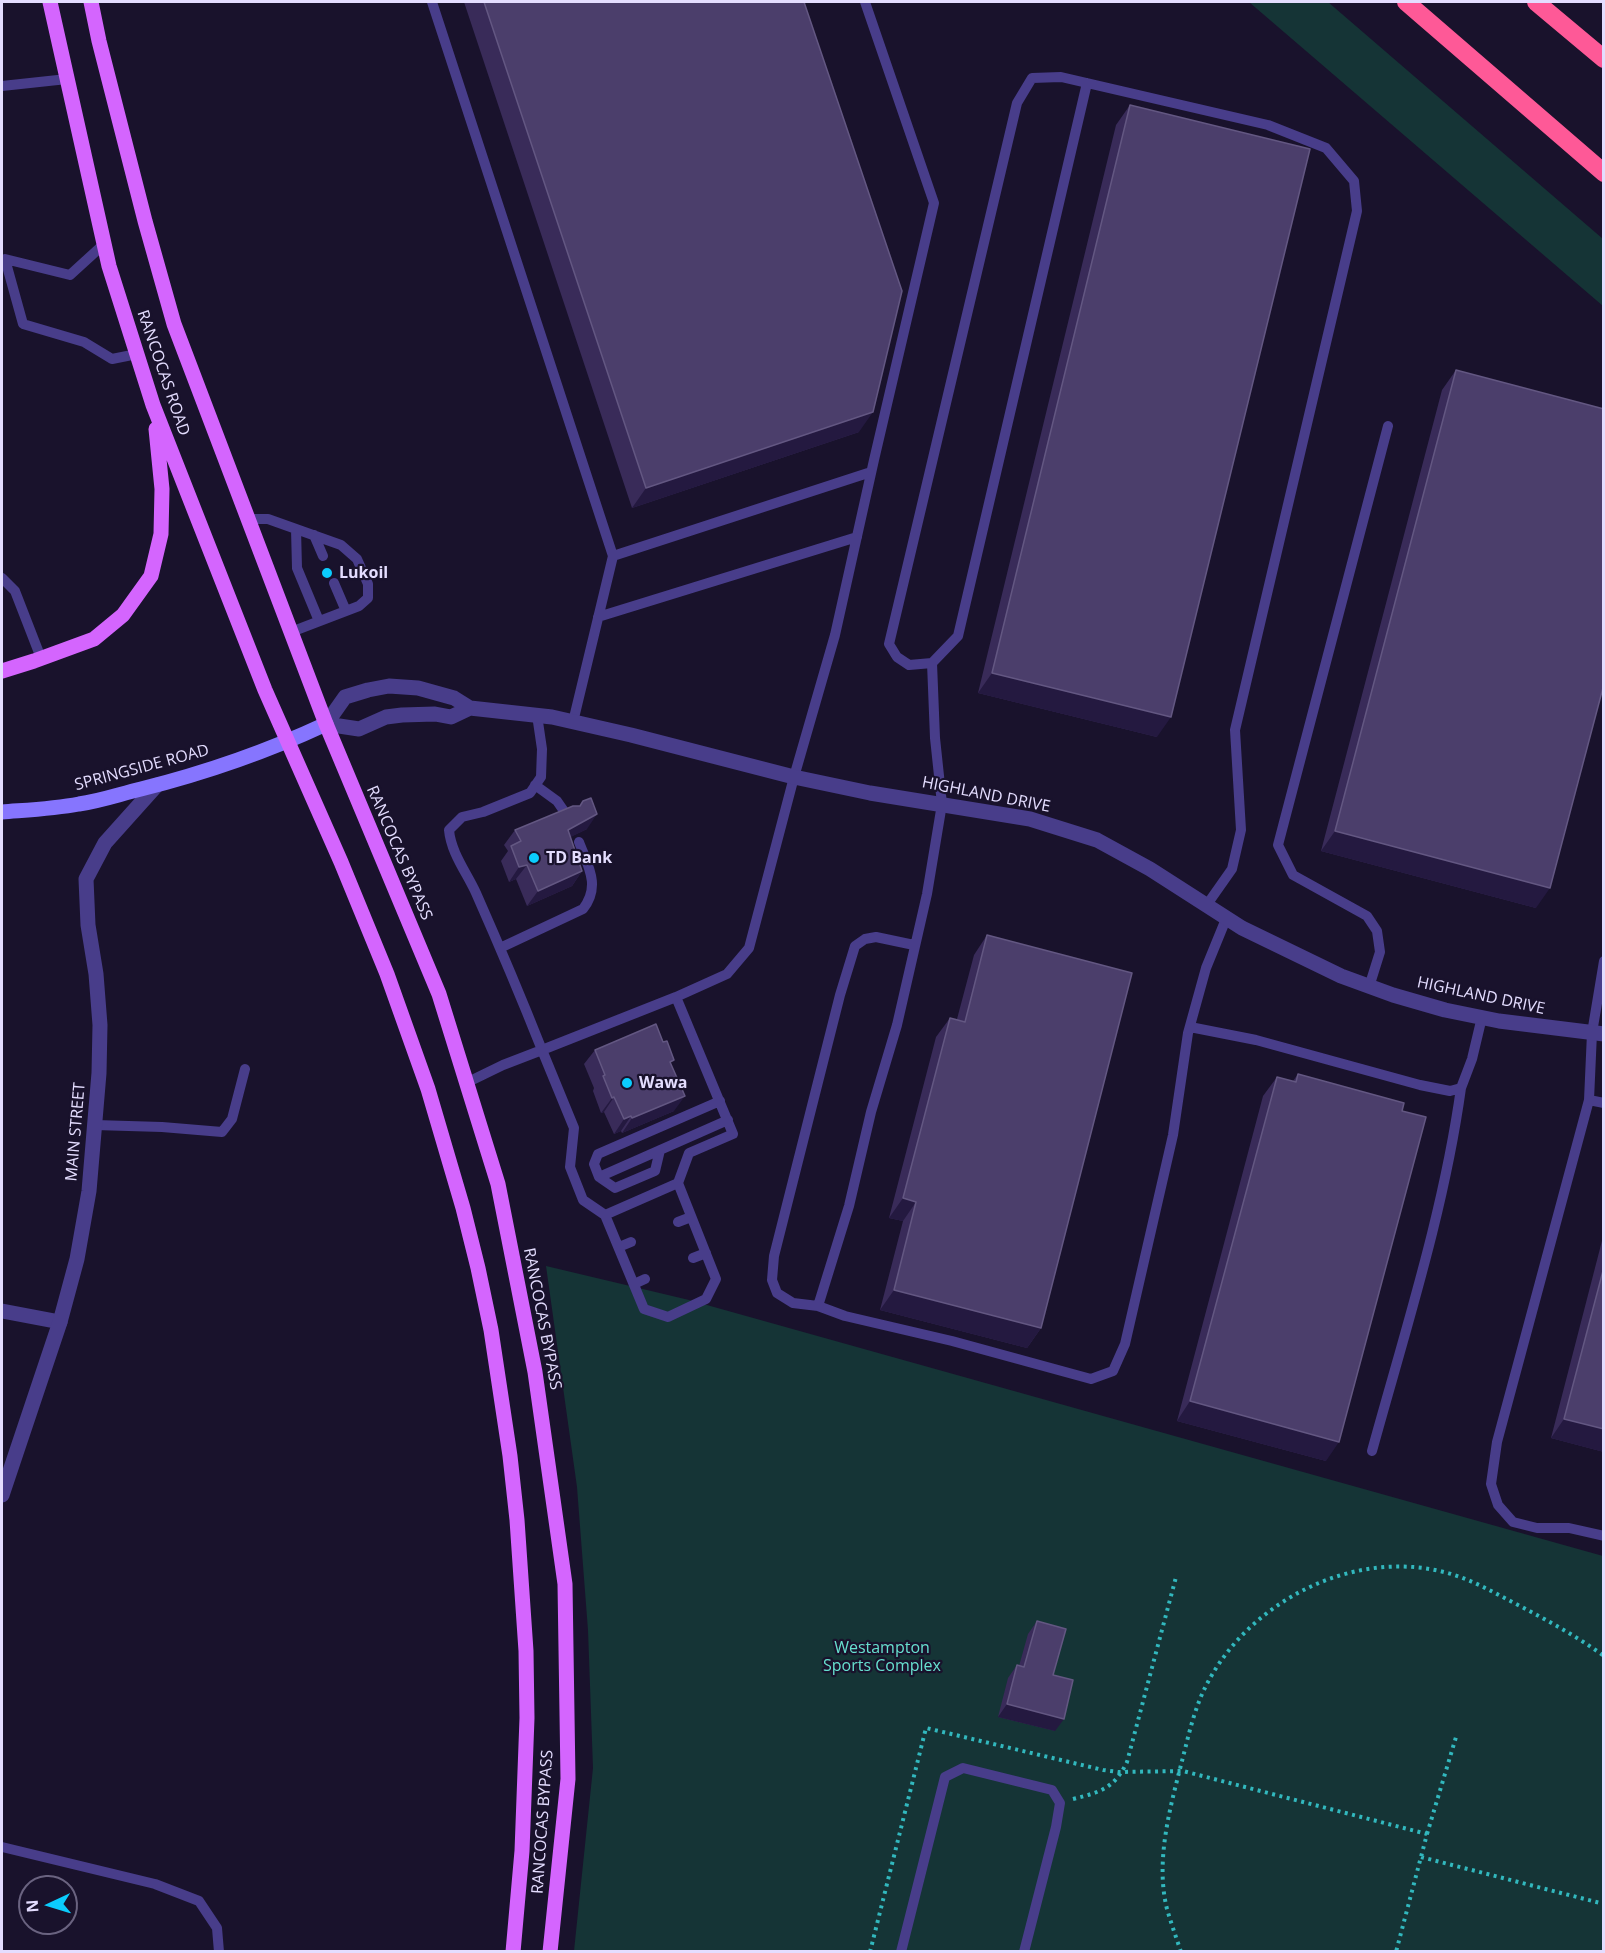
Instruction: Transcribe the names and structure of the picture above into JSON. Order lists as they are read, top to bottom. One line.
{"streets":{"main road":["RANCOCAS ROAD","SPRINGSIDE ROAD","RANCOCAS BYPASS"],"street":["HIGHLAND DRIVE","MAIN STREET"]},"crossings":[["RANCOCAS ROAD","SPRINGSIDE ROAD"],["RANCOCAS ROAD","HIGHLAND DRIVE"],["RANCOCAS ROAD","RANCOCAS BYPASS"],["SPRINGSIDE ROAD","HIGHLAND DRIVE"],["SPRINGSIDE ROAD","RANCOCAS BYPASS"],["SPRINGSIDE ROAD","MAIN STREET"],["HIGHLAND DRIVE","RANCOCAS BYPASS"]],"parks":["Westampton Sports Complex"],"places":["Lukoil","TD Bank","Wawa"],"north":"left"}
